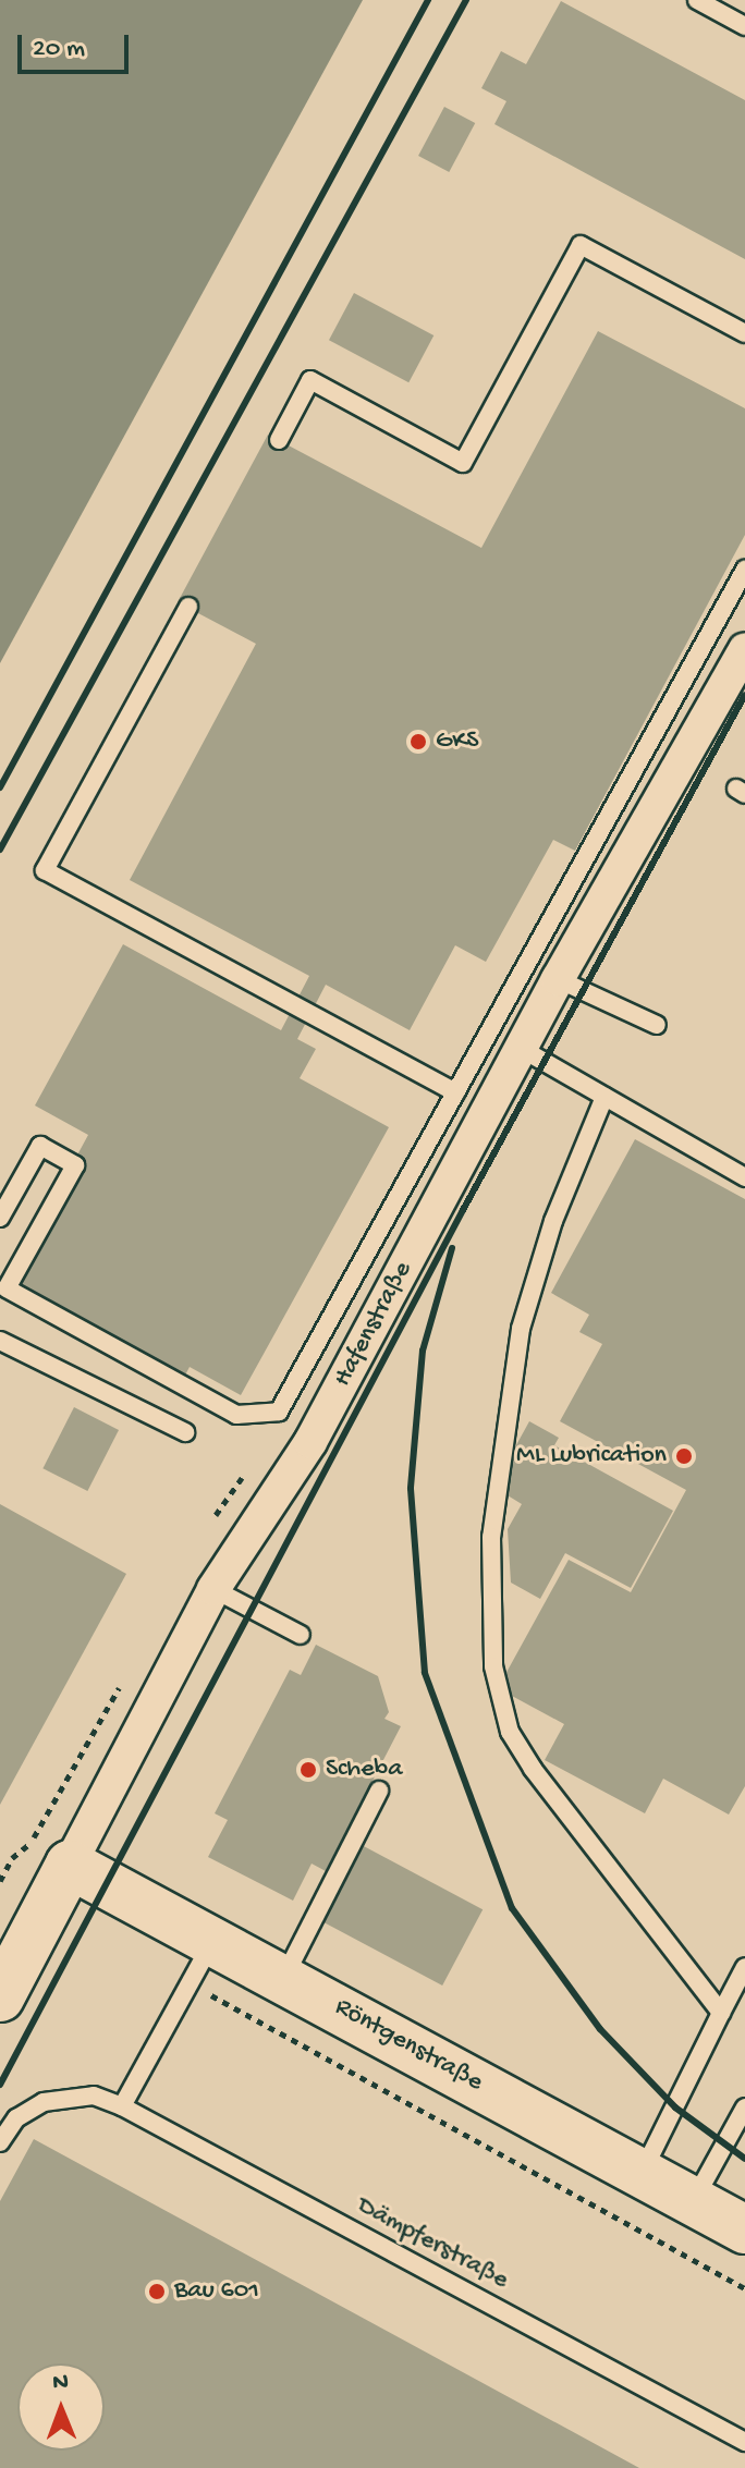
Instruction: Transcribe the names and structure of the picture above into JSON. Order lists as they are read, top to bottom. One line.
{"streets":{"street":["Hafenstraße","Röntgenstraße"],"lane":["Dämpferstraße"]},"crossings":[["Hafenstraße","Röntgenstraße"]],"places":["GKS","ML Lubrication","Scheba","Bau 601"],"scale_bar":"20 m","north":"top"}
